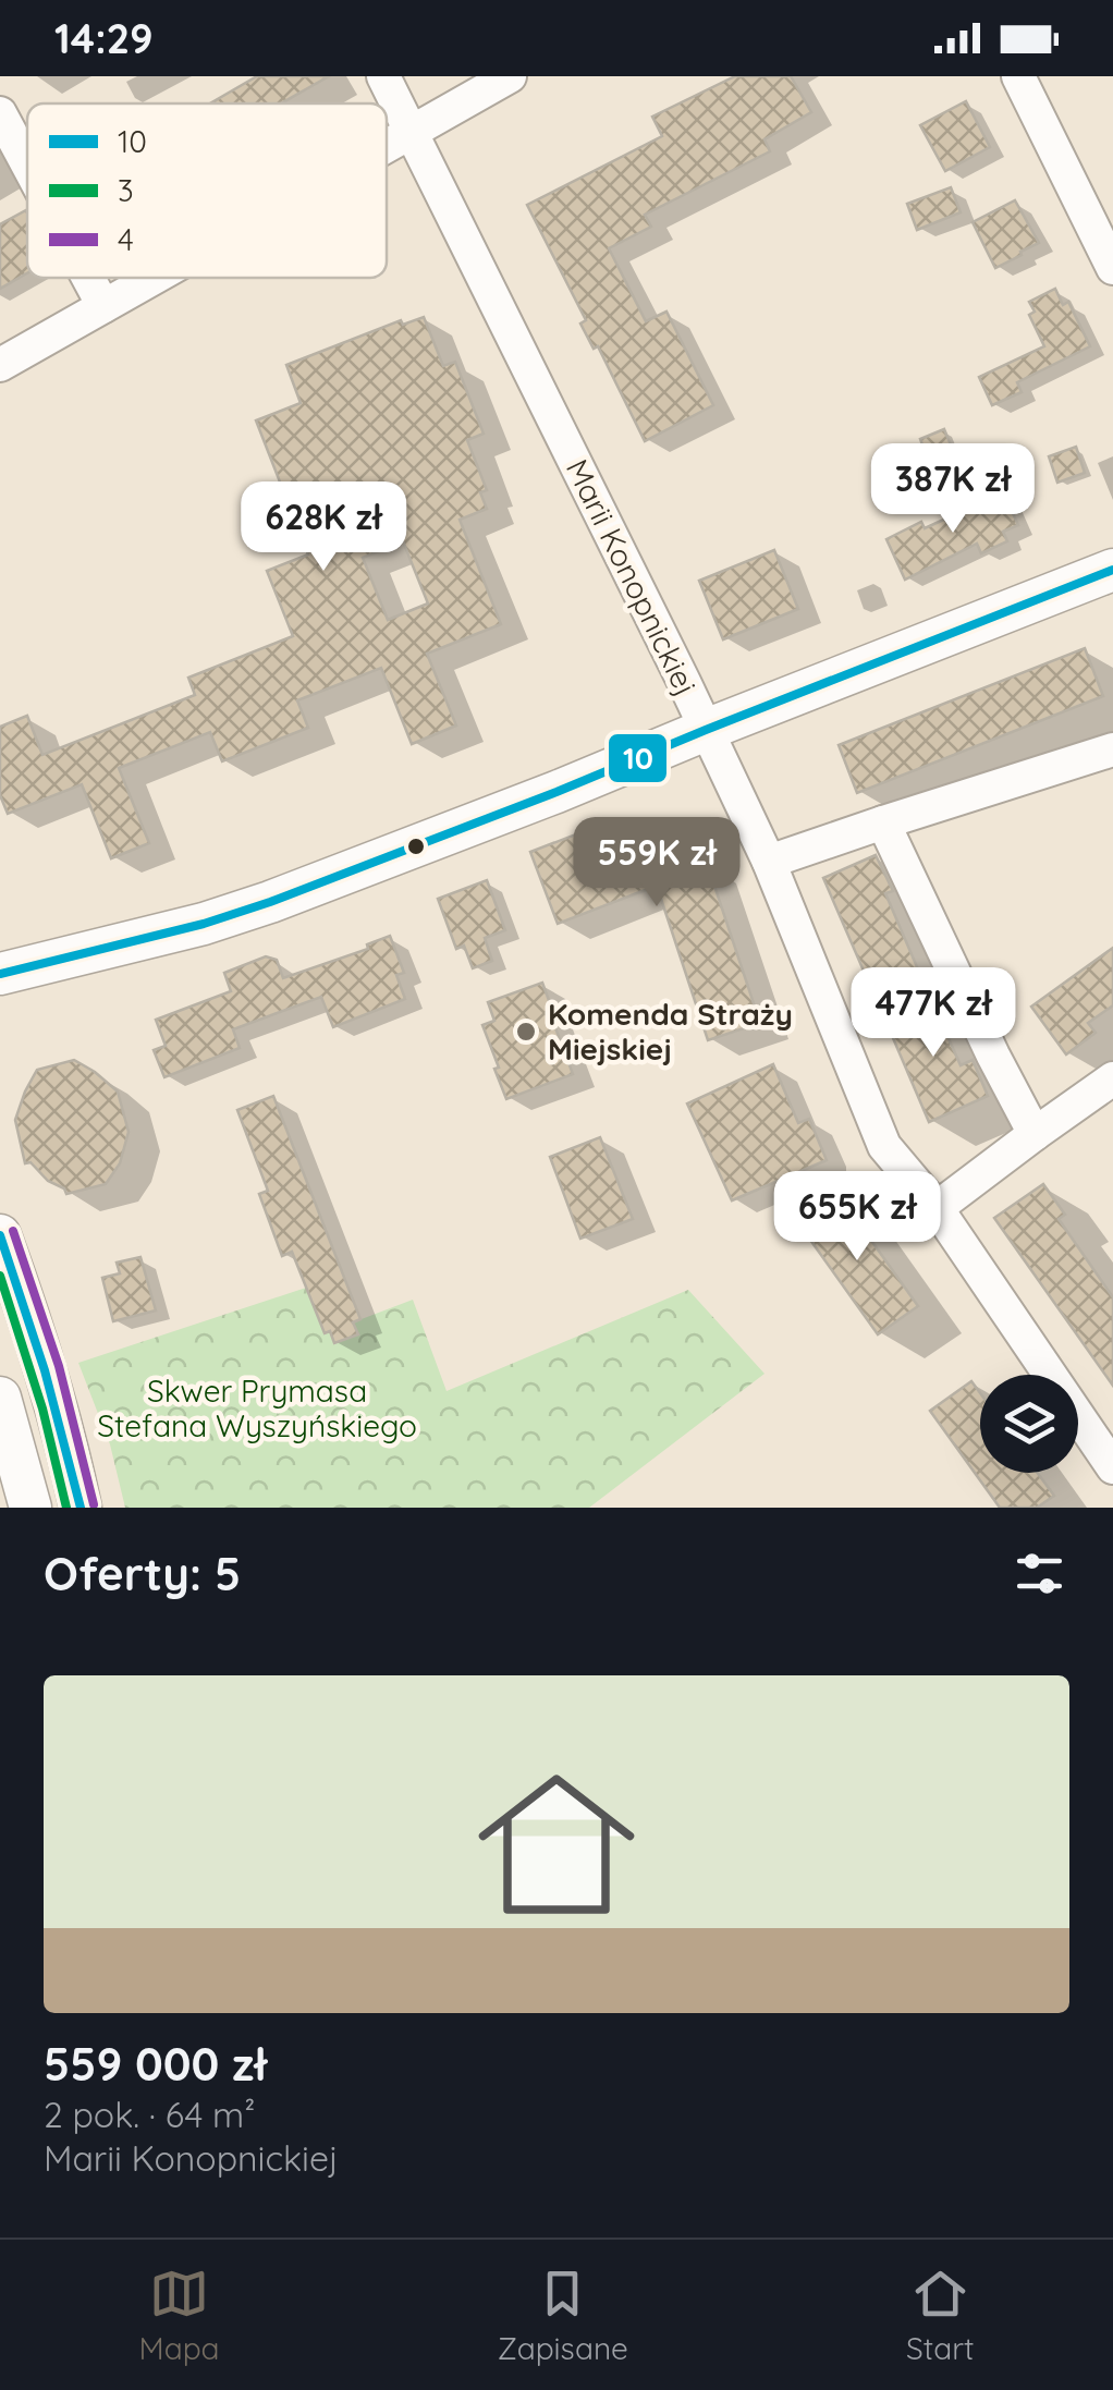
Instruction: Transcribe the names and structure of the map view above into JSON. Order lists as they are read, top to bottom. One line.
{"streets":{"street":["Marii Konopnickiej"]},"parks":["Skwer Prymasa Stefana Wyszyńskiego"],"places":["Komenda Straży Miejskiej"],"lines":["transit line 10","transit line 4","transit line 3"],"legend":["10","3","4"],"page":{"status":"14:29","price":["387K zł","628K zł","559K zł","477K zł","655K zł"],"heading":"Oferty: 5","list":[{"name":"559 000 zł","note":"2 pok. · 64 m² · Marii Konopnickiej"}],"tabs":["Mapa","Zapisane","Start"]}}
